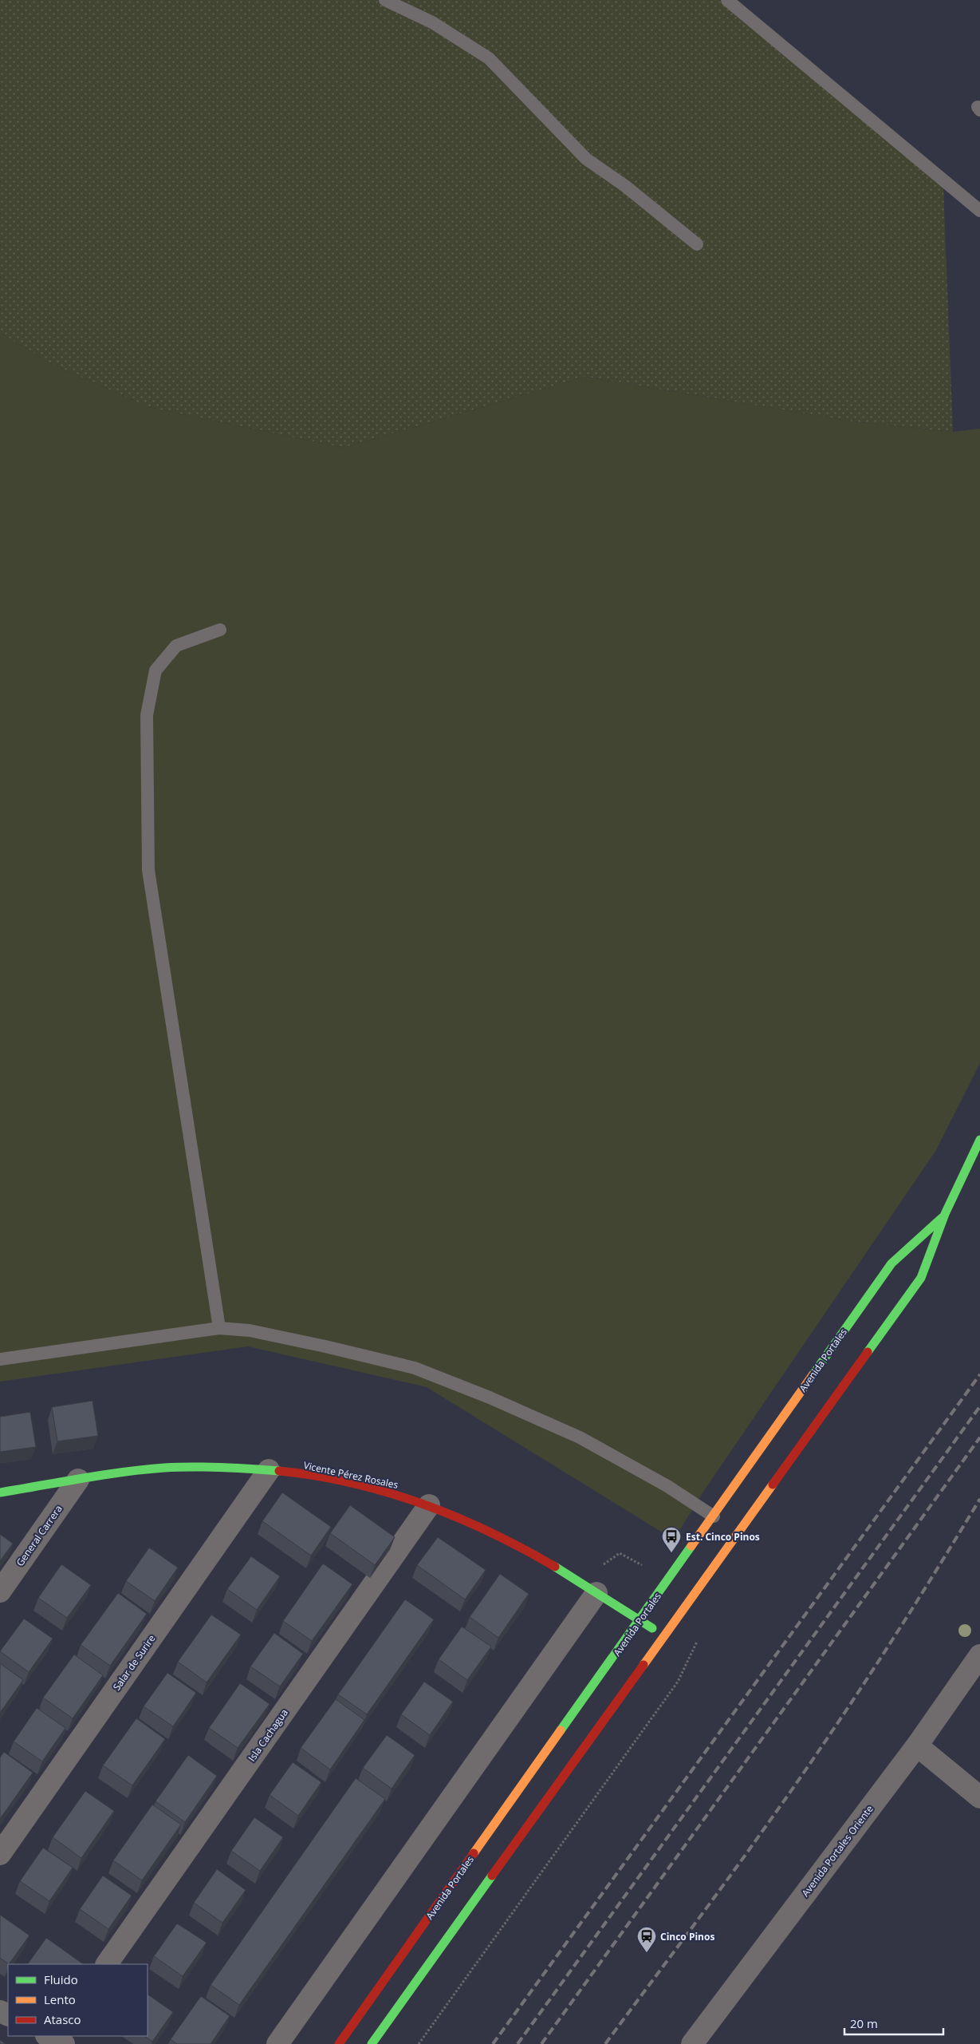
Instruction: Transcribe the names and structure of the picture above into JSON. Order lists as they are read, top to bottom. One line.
{"streets":{"main road":["Avenida Portales","Vicente Pérez Rosales"],"street":["General Carrera","Salar de Surire","Isla Cachagua","Avenida Portales Oriente"]},"crossings":[["Avenida Portales","Vicente Pérez Rosales"],["Vicente Pérez Rosales","General Carrera"],["Vicente Pérez Rosales","Salar de Surire"],["Vicente Pérez Rosales","Isla Cachagua"]],"places":{"bus stop":["Est. Cinco Pinos"],"station":["Cinco Pinos"]},"legend":["Fluido","Lento","Atasco"],"scale_bar":"20 m"}
